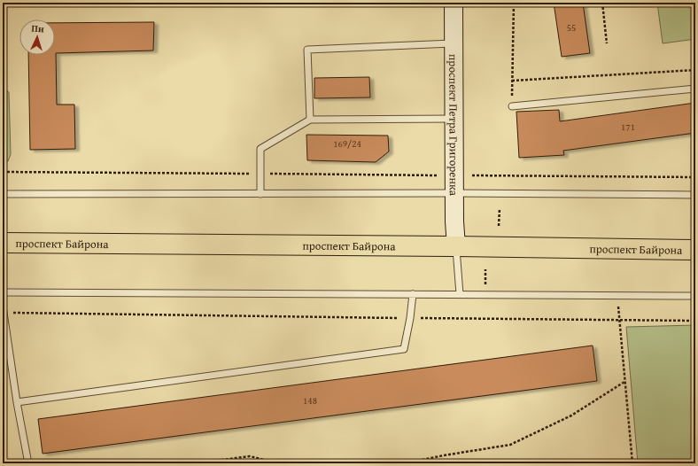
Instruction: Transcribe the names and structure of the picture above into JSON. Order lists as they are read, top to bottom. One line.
{"streets":{"main road":["проспект Петра Григоренка","проспект Байрона"]},"crossings":[["проспект Петра Григоренка","проспект Байрона"]],"house_numbers":["55","171","169/24","148"],"north":"top"}
